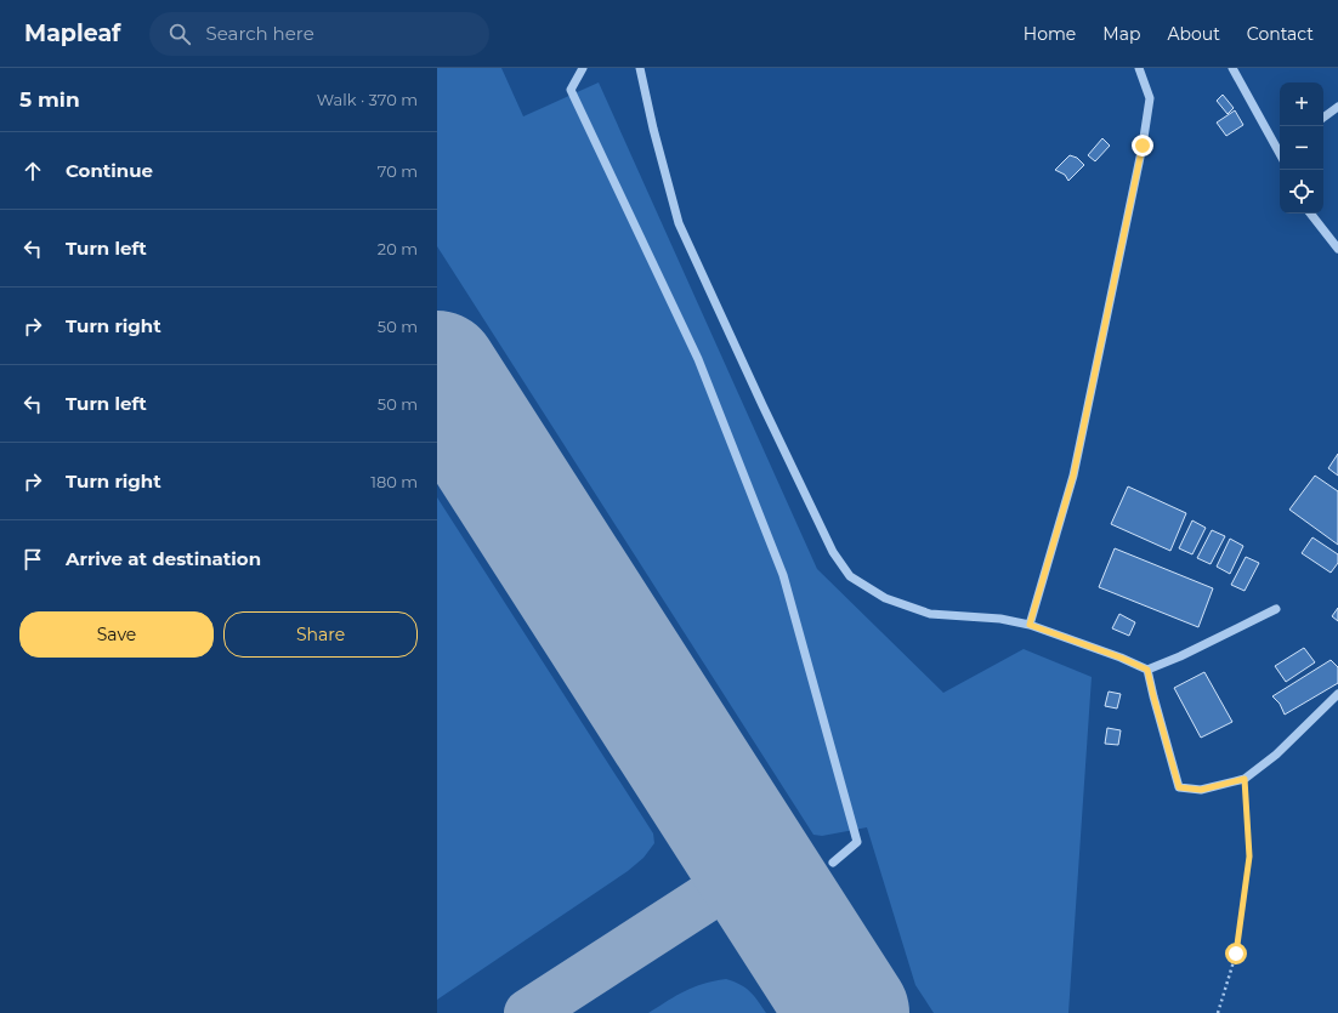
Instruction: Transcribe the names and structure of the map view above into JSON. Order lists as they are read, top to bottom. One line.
{"page":{"header":"Mapleaf","search":"Search here","nav":["Home","Map","About","Contact"],"heading":["5 min","Walk · 370 m"],"map_buttons":["+","−"],"list":[["Continue","70 m"],["Turn left","20 m"],["Turn right","50 m"],["Turn left","50 m"],["Turn right","180 m"],"Arrive at destination"],"buttons":["Save","Share"]}}
